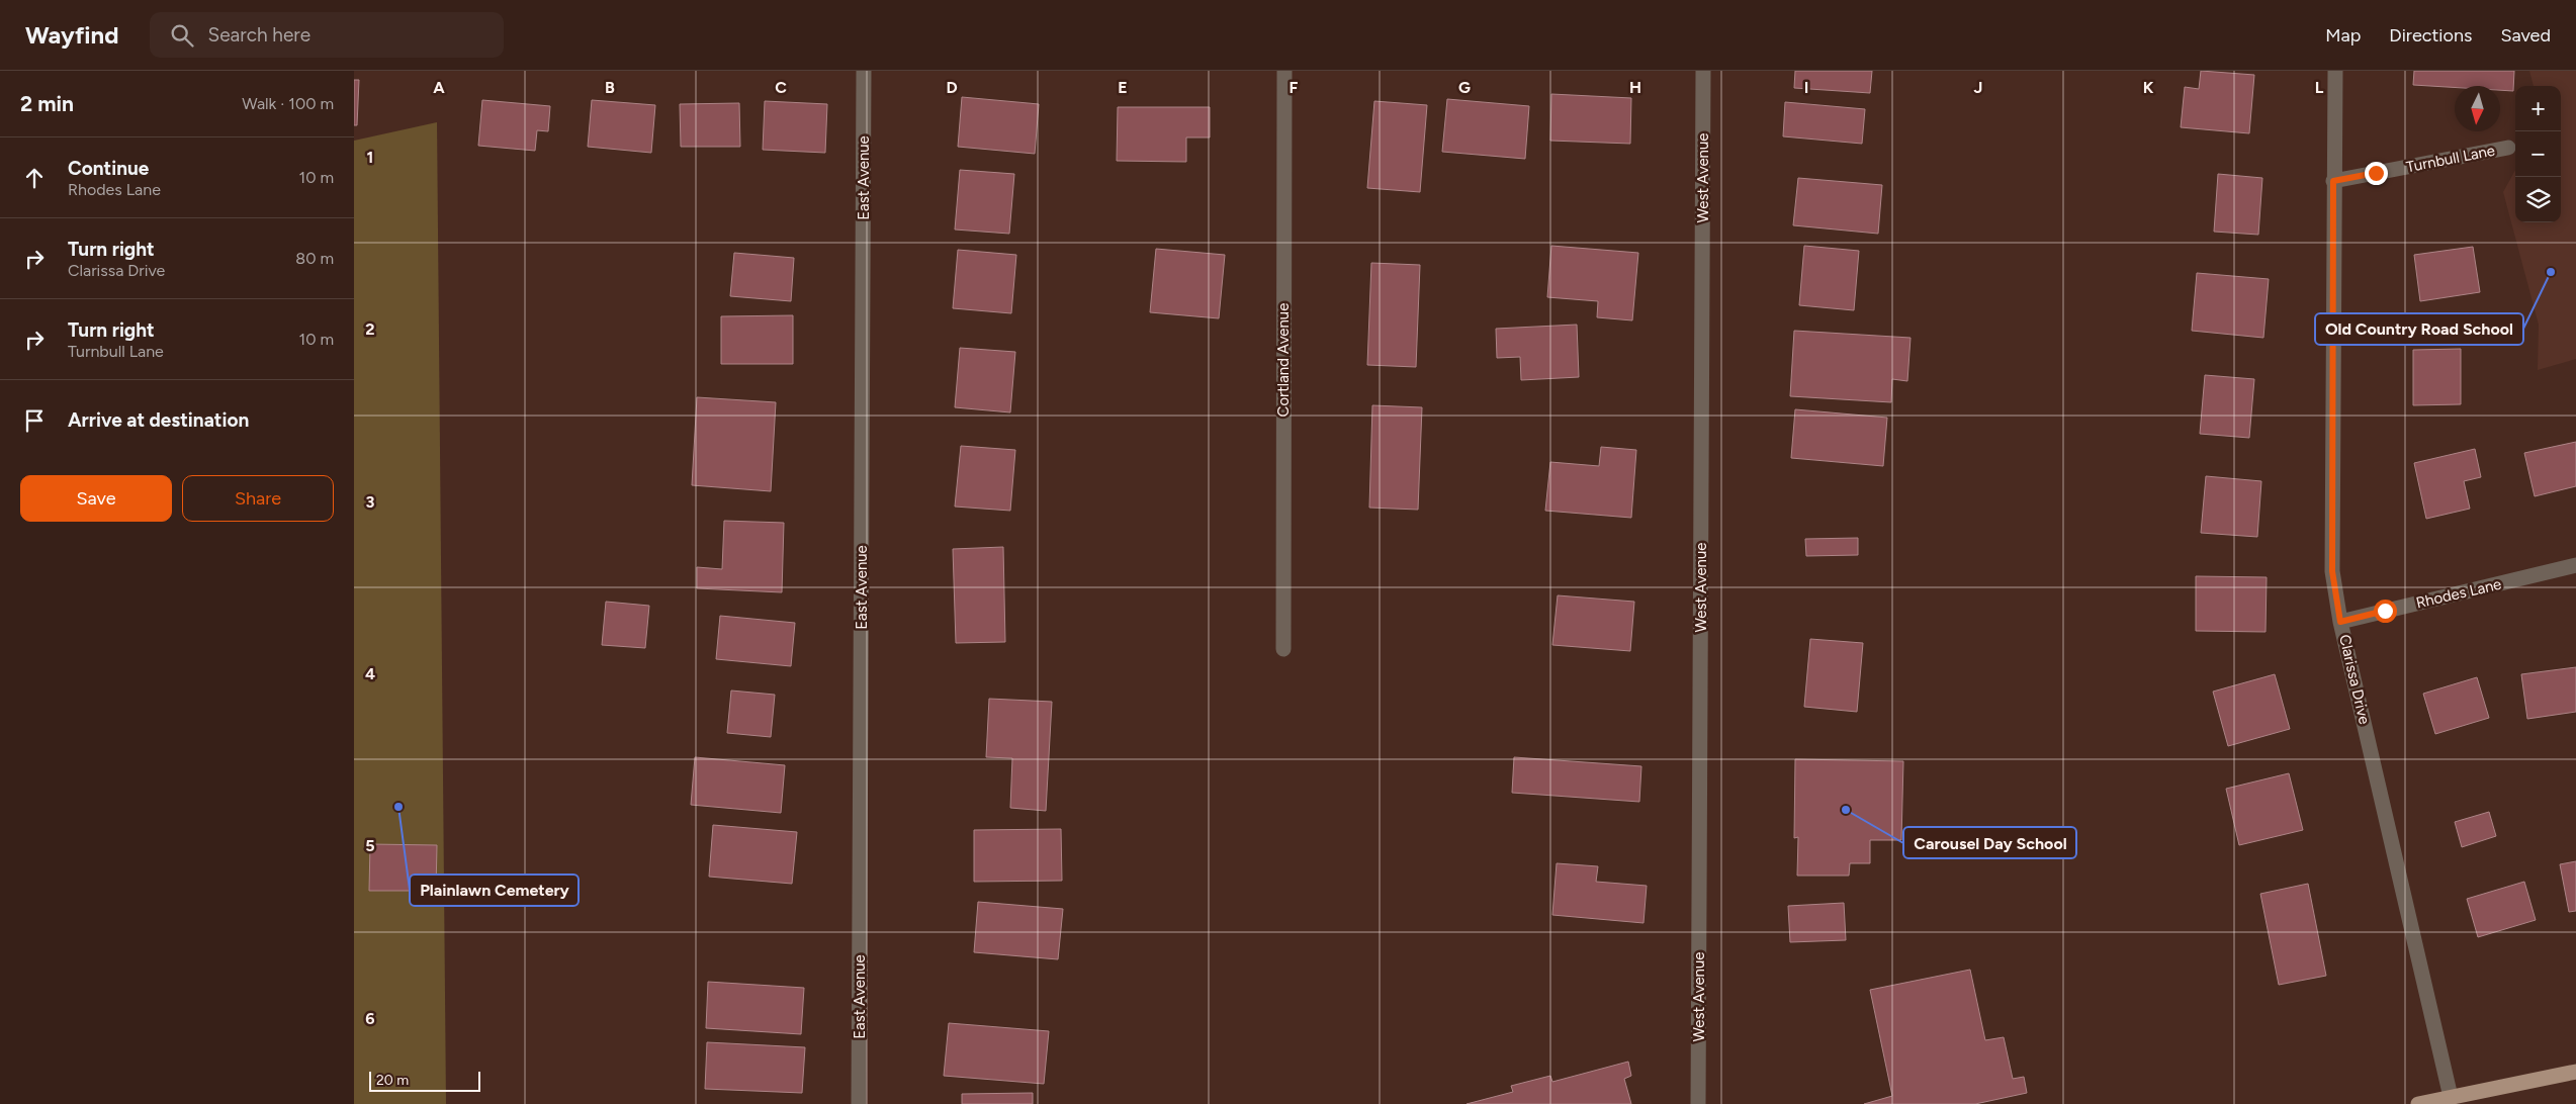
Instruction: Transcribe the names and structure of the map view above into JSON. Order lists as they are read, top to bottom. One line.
{"streets":{"street":["Turnbull Lane","East Avenue","West Avenue","Cortland Avenue","Rhodes Lane","Clarissa Drive"]},"crossings":[["Turnbull Lane","Clarissa Drive"],["Rhodes Lane","Clarissa Drive"]],"places":["Old Country Road School","Plainlawn Cemetery","Carousel Day School"],"scale_bar":"20 m","north":"bottom","page":{"header":"Wayfind","search":"Search here","nav":["Map","Directions","Saved"],"heading":["2 min","Walk · 100 m"],"map_buttons":["+","−"],"list":[["Continue","Rhodes Lane","10 m"],["Turn right","Clarissa Drive","80 m"],["Turn right","Turnbull Lane","10 m"],"Arrive at destination"],"buttons":["Save","Share"],"scale":"20 m"},"grid":{"columns":["A","B","C","D","E","F","G","H","I","J","K","L"],"rows":["1","2","3","4","5","6"]}}
